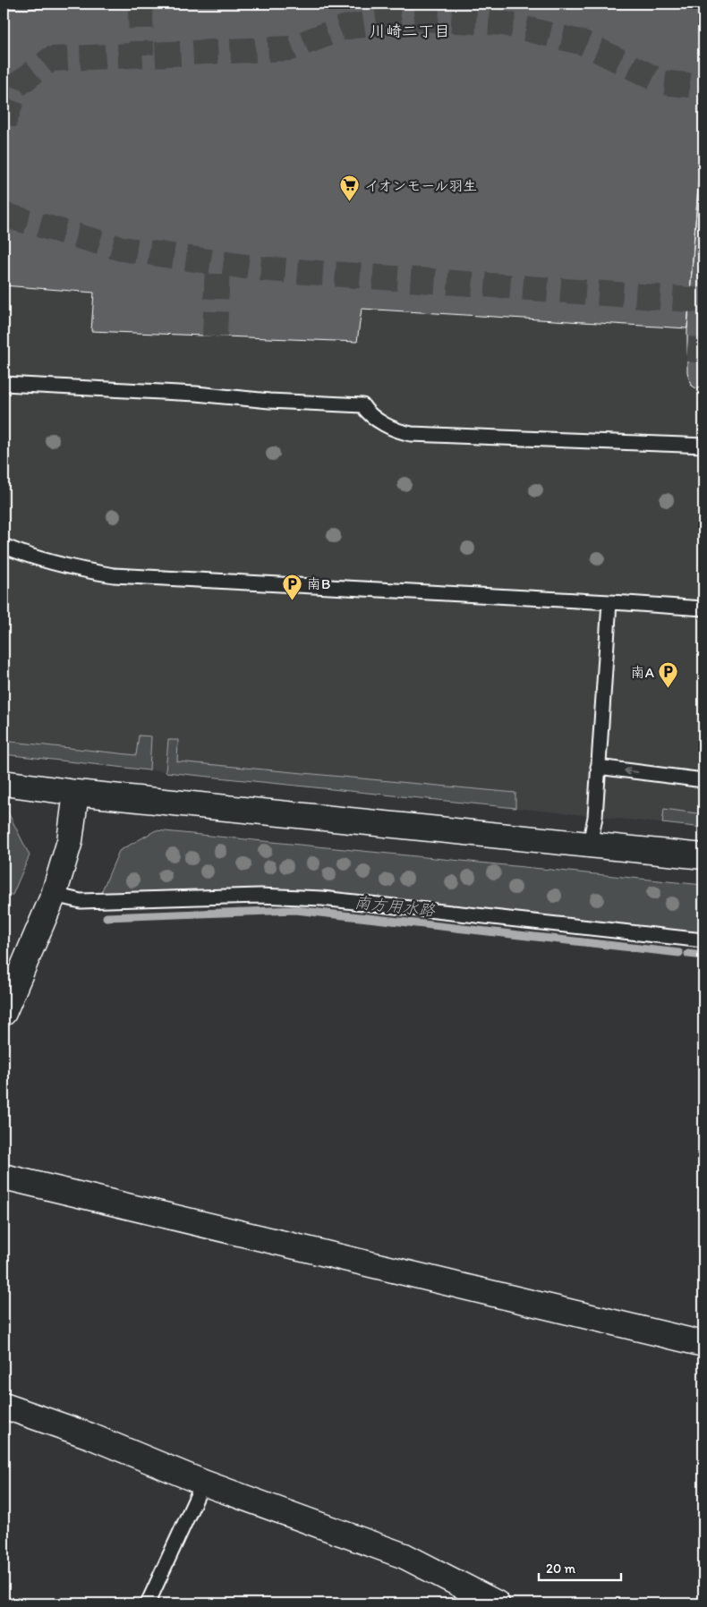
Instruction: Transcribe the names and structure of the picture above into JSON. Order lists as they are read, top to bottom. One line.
{"districts":["川崎二丁目"],"water":["南方用水路"],"places":{"supermarket":["イオンモール羽生"],"parking":["南B","南A"]},"scale_bar":"20 m"}
